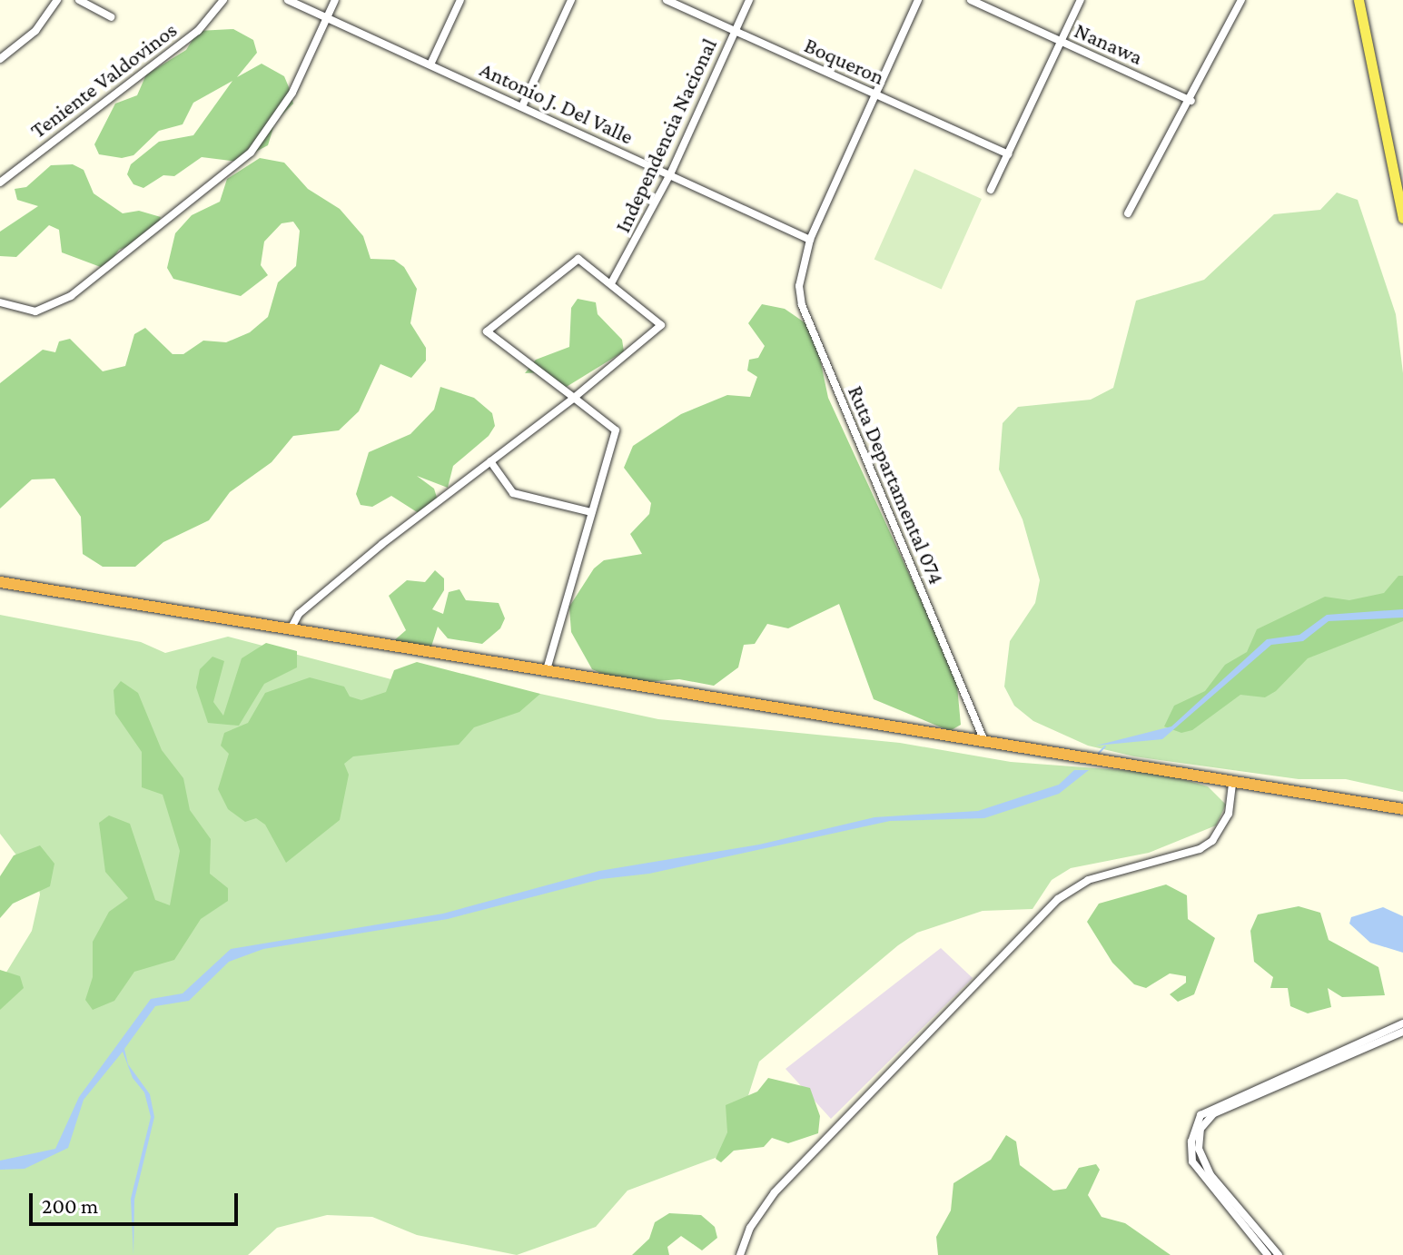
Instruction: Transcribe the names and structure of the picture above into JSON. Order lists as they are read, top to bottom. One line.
{"streets":{"street":["Nanawa","Boqueron","Teniente Valdovinos","Antonio J. Del Valle","Independencia Nacional","Ruta Departamental 074"]},"crossings":[["Boqueron","Independencia Nacional"],["Boqueron","Ruta Departamental 074"],["Antonio J. Del Valle","Independencia Nacional"],["Antonio J. Del Valle","Ruta Departamental 074"]],"scale_bar":"200 m"}
